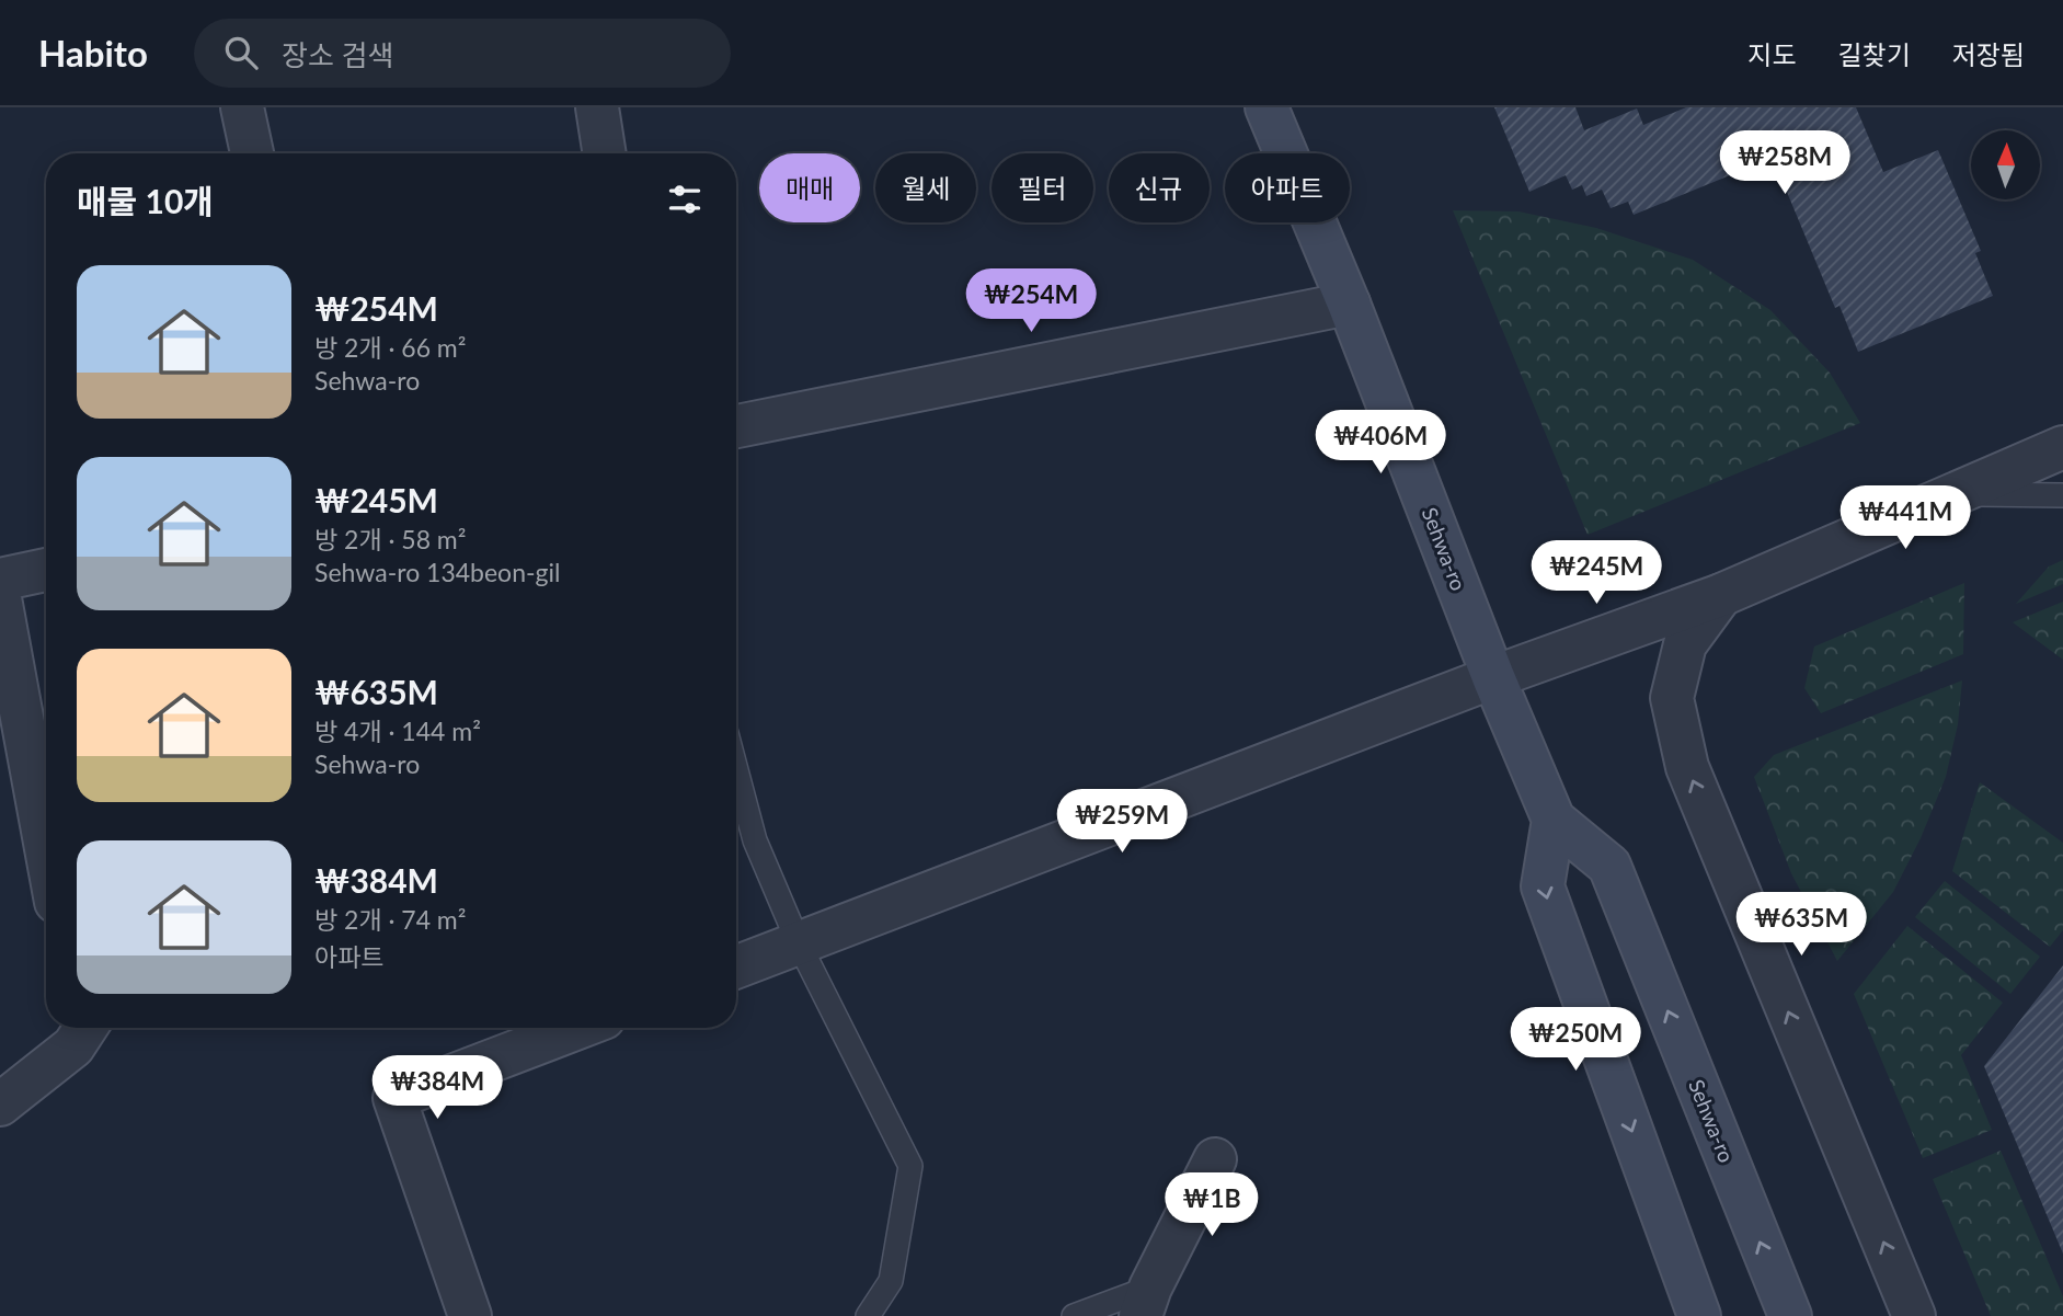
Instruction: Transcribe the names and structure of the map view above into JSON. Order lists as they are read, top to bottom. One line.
{"streets":{"main road":["Sehwa-ro"]},"north":"top","page":{"header":"Habito","search":"장소 검색","nav":["지도","길찾기","저장됨"],"price":["₩258M","₩254M","₩406M","₩441M","₩245M","₩259M","₩635M","₩250M","₩384M","₩1B"],"chip":["매매","월세","필터","신규","아파트"],"heading":"매물 10개","list":[{"name":"₩254M","note":"방 2개 · 66 m² · Sehwa-ro"},{"name":"₩245M","note":"방 2개 · 58 m² · Sehwa-ro 134beon-gil"},{"name":"₩635M","note":"방 4개 · 144 m² · Sehwa-ro"},{"name":"₩384M","note":"방 2개 · 74 m² · 아파트"}]}}
